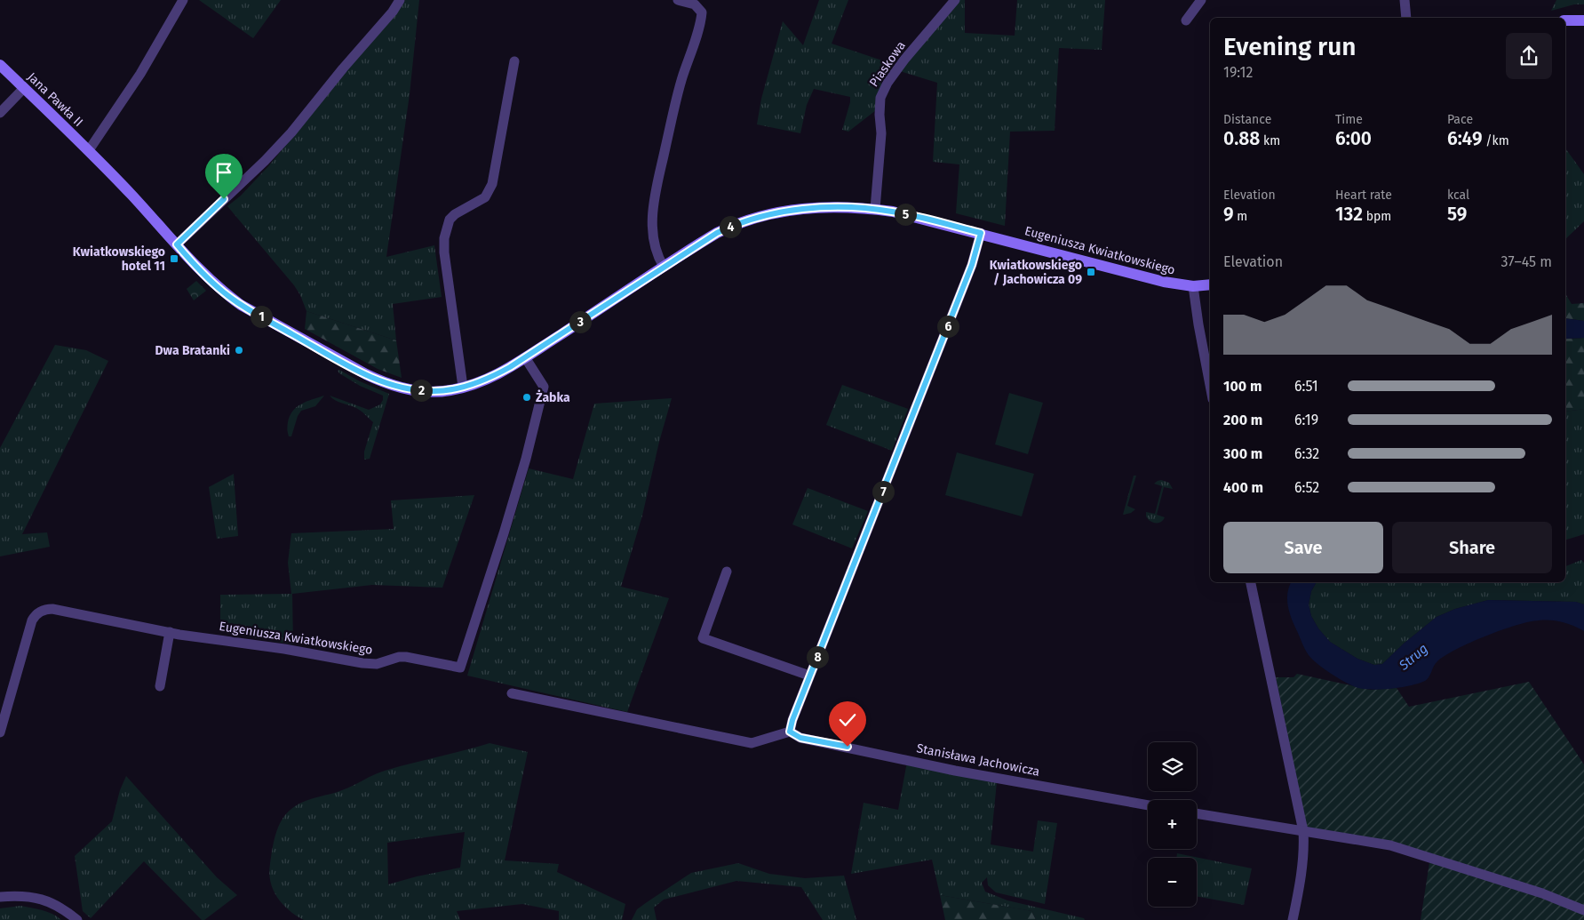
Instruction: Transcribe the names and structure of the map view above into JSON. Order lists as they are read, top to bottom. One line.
{"streets":{"street":["Piaskowa","Jana Pawła II","Eugeniusza Kwiatkowskiego","Stanisława Jachowicza"]},"crossings":[["Piaskowa","Eugeniusza Kwiatkowskiego"],["Jana Pawła II","Eugeniusza Kwiatkowskiego"]],"water":["Strug"],"places":{"transit":["Kwiatkowskiego hotel 11","Kwiatkowskiego / Jachowicza 09"],"other":["Dwa Bratanki","Żabka"]},"page":{"heading":["Evening run","19:12"],"stats":[["Distance","0.88 km"],["Time","6:00"],["Pace","6:49 /km"],["Elevation","9 m"],["Heart rate","132 bpm"],["kcal","59"]],"pins":["5","4","1","3","6","2","7","8"],"chart":["Elevation","37–45 m"],"list":[{"name":"100 m","note":"6:51"},{"name":"200 m","note":"6:19"},{"name":"300 m","note":"6:32"},{"name":"400 m","note":"6:52"}],"buttons":["Save","Share"],"map_buttons":["+","−"]}}
